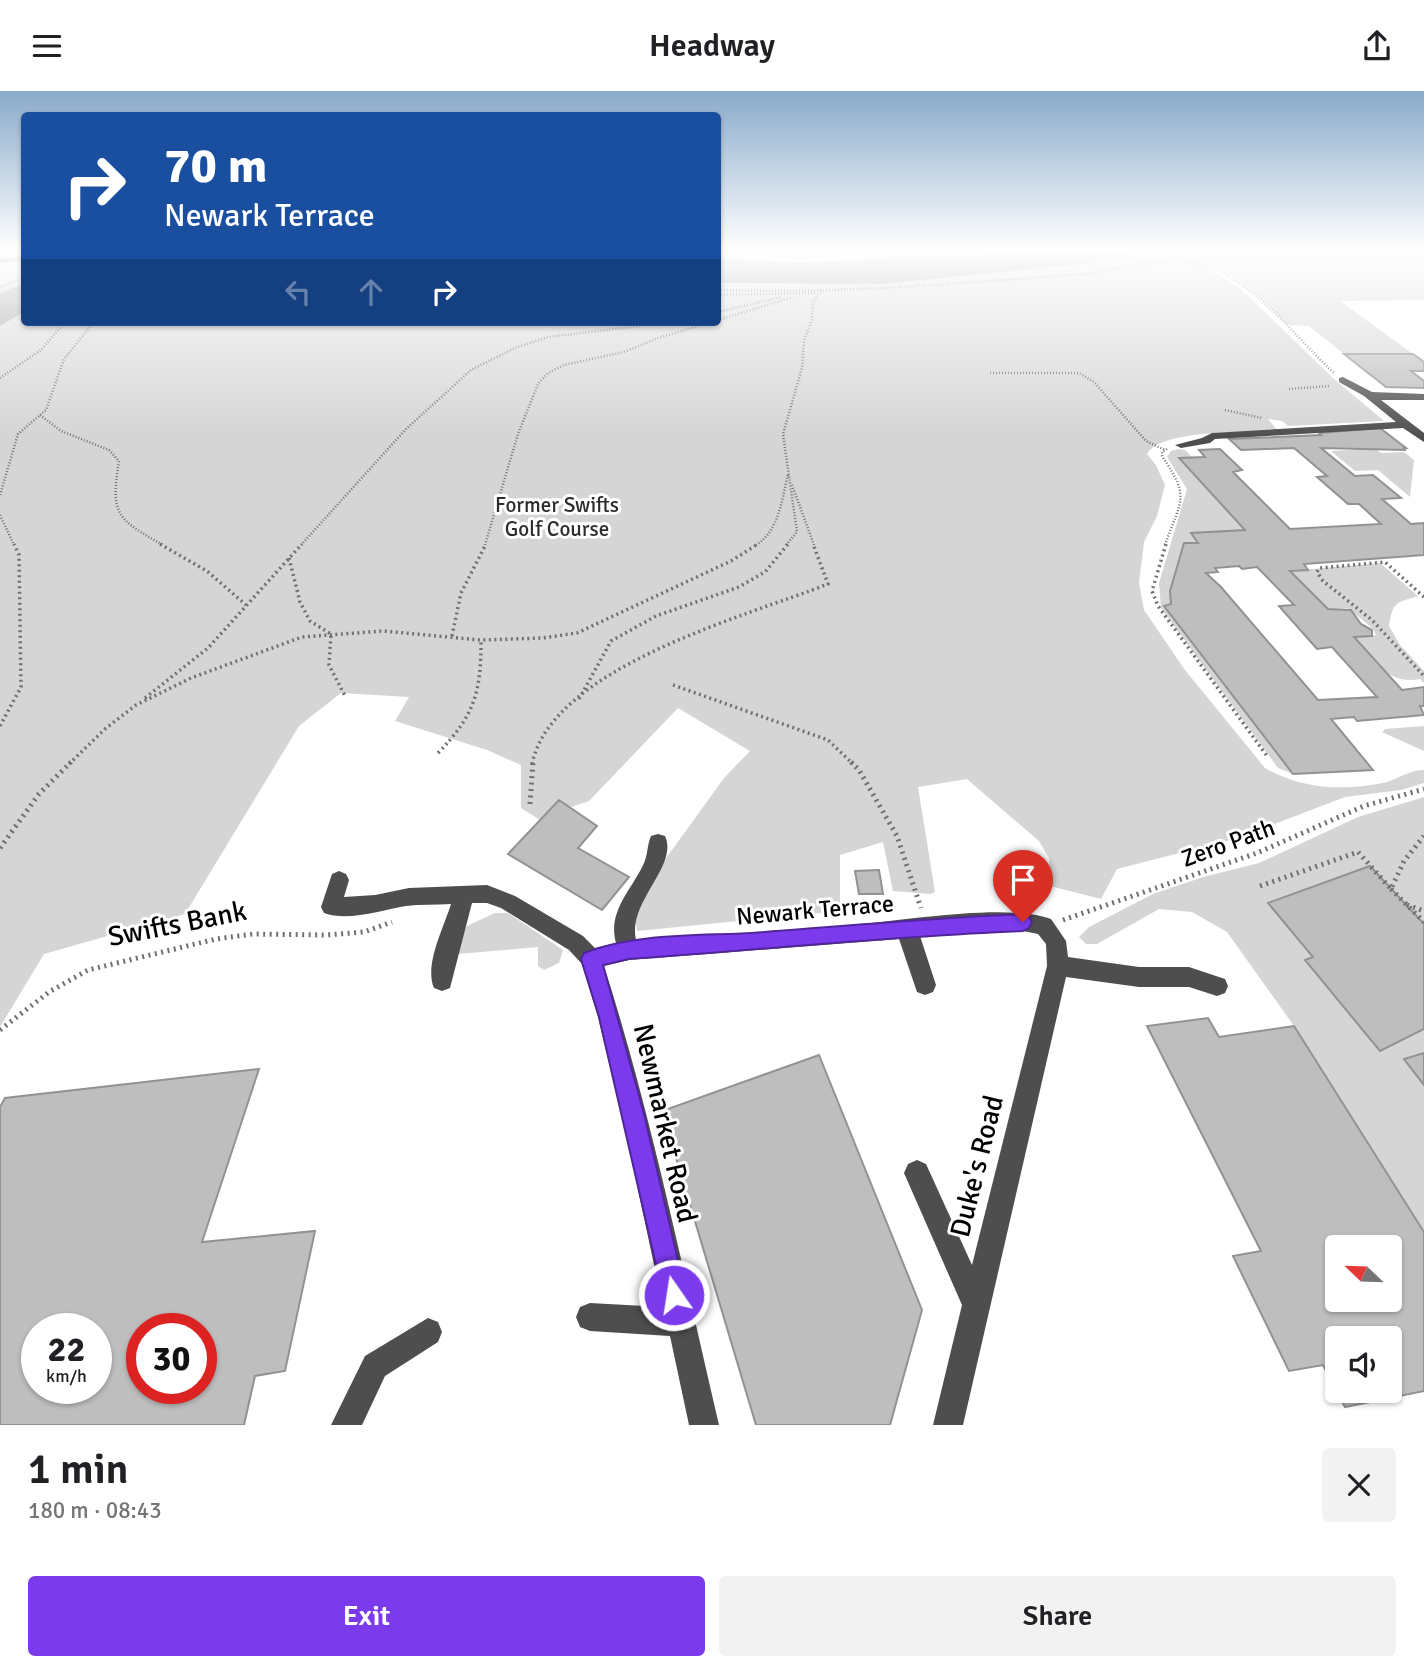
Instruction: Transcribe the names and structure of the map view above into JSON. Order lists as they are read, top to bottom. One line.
{"streets":{"street":["Newark Terrace","Newmarket Road","Duke's Road"],"path":["Zero Path","Swifts Bank"]},"crossings":[["Zero Path","Newark Terrace"],["Zero Path","Duke's Road"],["Newark Terrace","Newmarket Road"],["Newark Terrace","Duke's Road"]],"parks":["Former Swifts Golf Course"],"north":"top left","page":{"header":"Headway","turn":["70 m","Newark Terrace"],"speed":"22 km/h","limit":"30","heading":["1 min","180 m · 08:43"],"buttons":["Exit","Share"]}}
